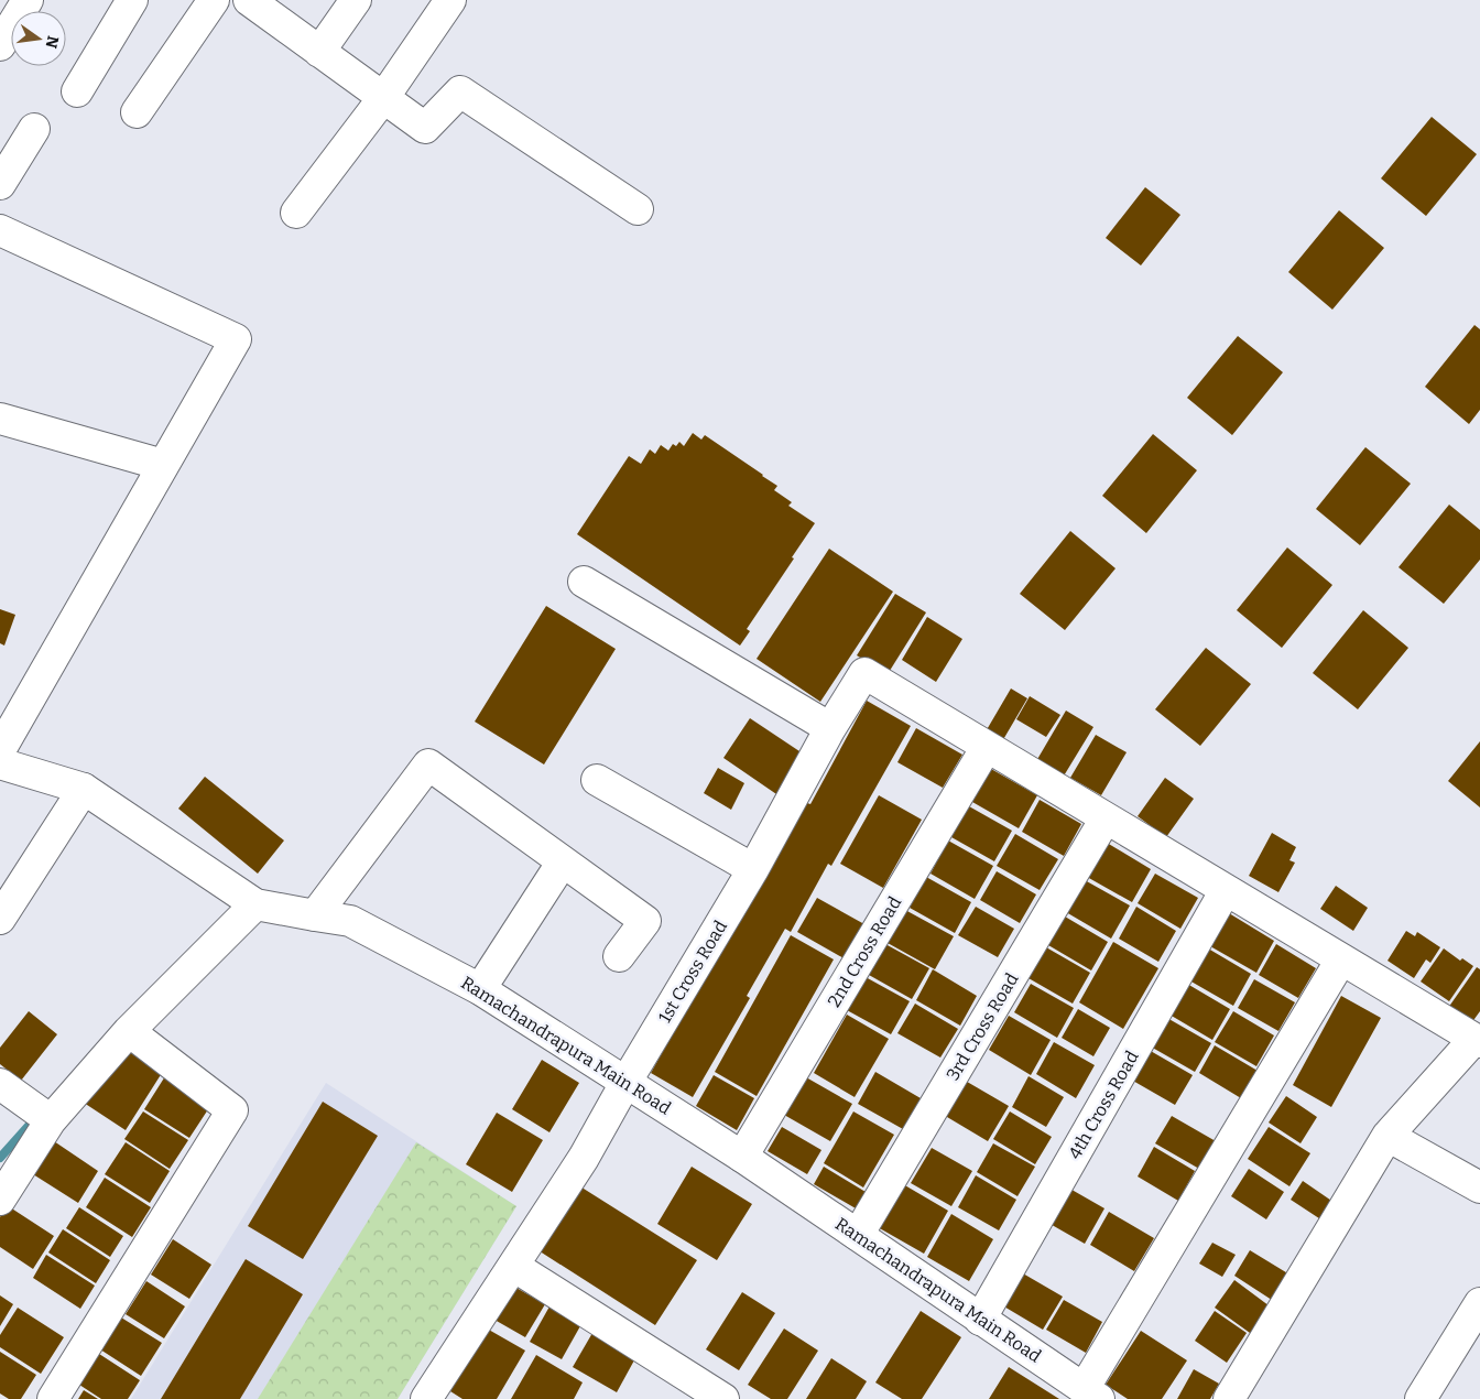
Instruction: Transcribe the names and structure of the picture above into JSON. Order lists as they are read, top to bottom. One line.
{"streets":{"street":["2nd Cross Road","1st Cross Road","3rd Cross Road","Ramachandrapura Main Road","4th Cross Road"]},"crossings":[["2nd Cross Road","1st Cross Road"],["2nd Cross Road","Ramachandrapura Main Road"],["1st Cross Road","Ramachandrapura Main Road"],["3rd Cross Road","Ramachandrapura Main Road"],["Ramachandrapura Main Road","4th Cross Road"]],"north":"right"}
